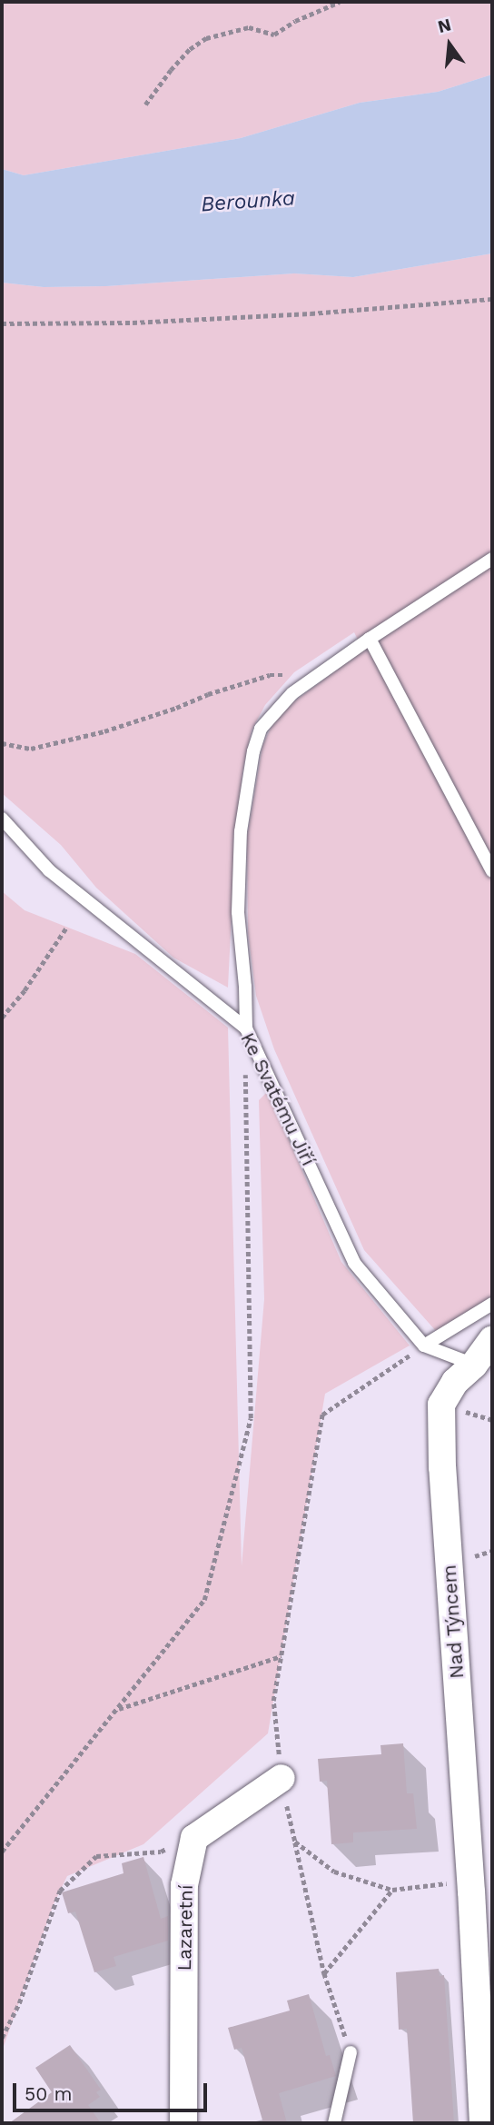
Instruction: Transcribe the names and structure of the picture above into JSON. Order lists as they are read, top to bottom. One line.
{"streets":{"street":["Nad Týncem","Lazaretní"],"lane":["Ke Svatému Jiří"]},"crossings":[["Ke Svatému Jiří","Nad Týncem"]],"water":["Berounka"],"scale_bar":"50 m","north":"top"}
